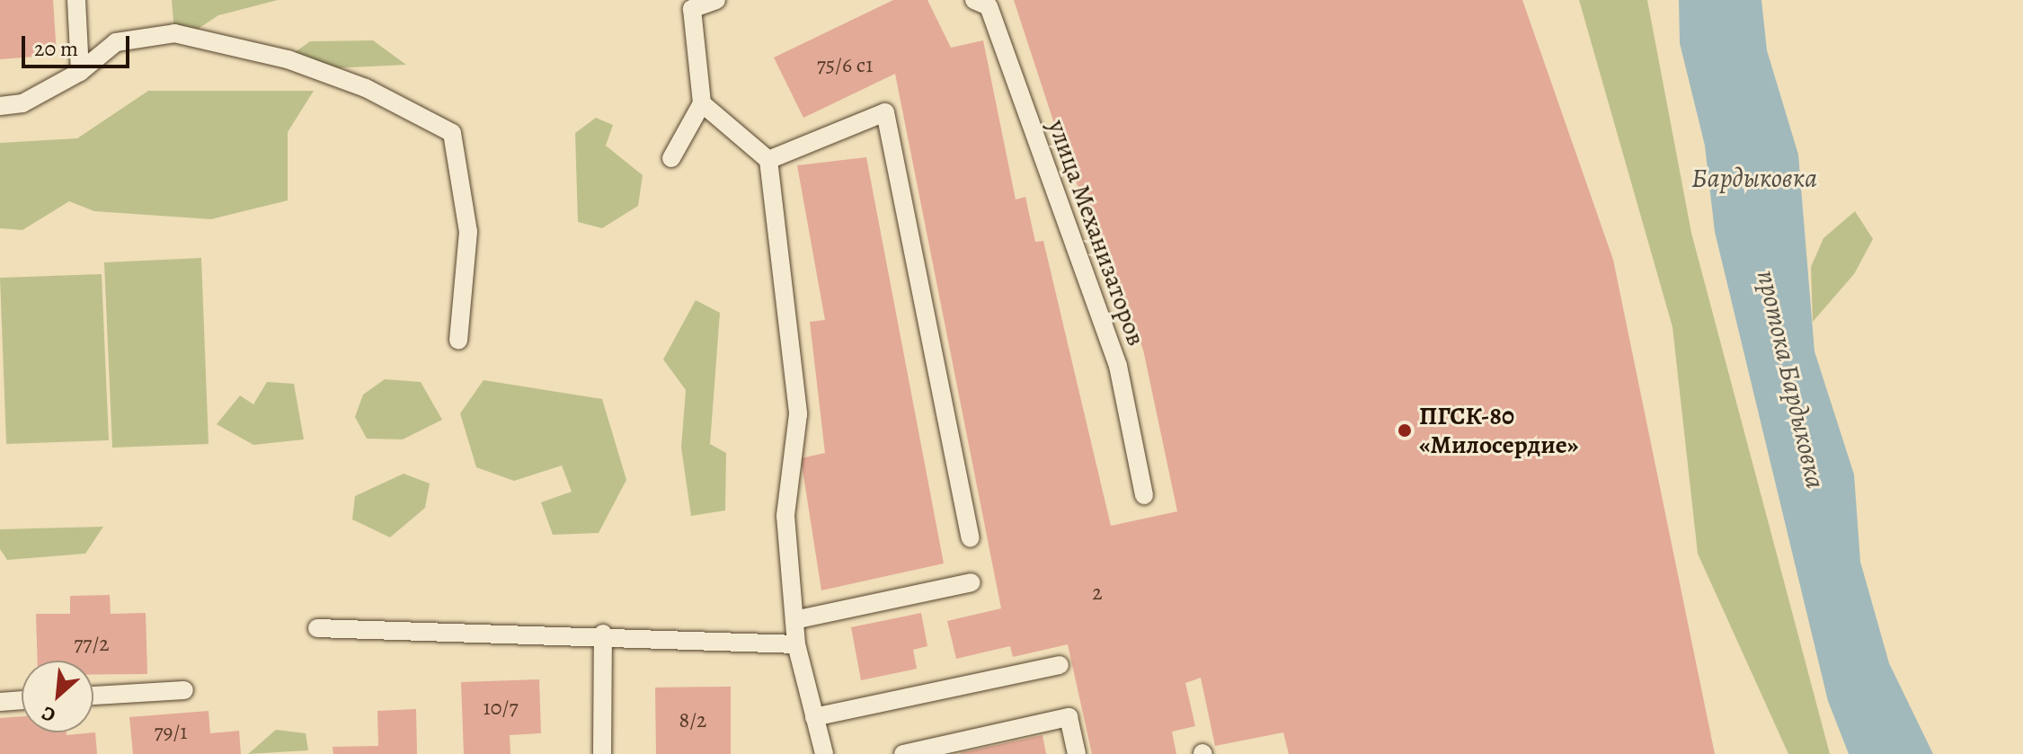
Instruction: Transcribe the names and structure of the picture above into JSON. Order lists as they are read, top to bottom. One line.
{"streets":{"lane":["улица Механизаторов"]},"water":["Бардыковка","протока Бардыковка"],"places":["ПГСК-80 «Милосердие»"],"house_numbers":["75/6 с1","2","77/2","10/7","8/2","79/1"],"scale_bar":"20 m","north":"bottom left"}
